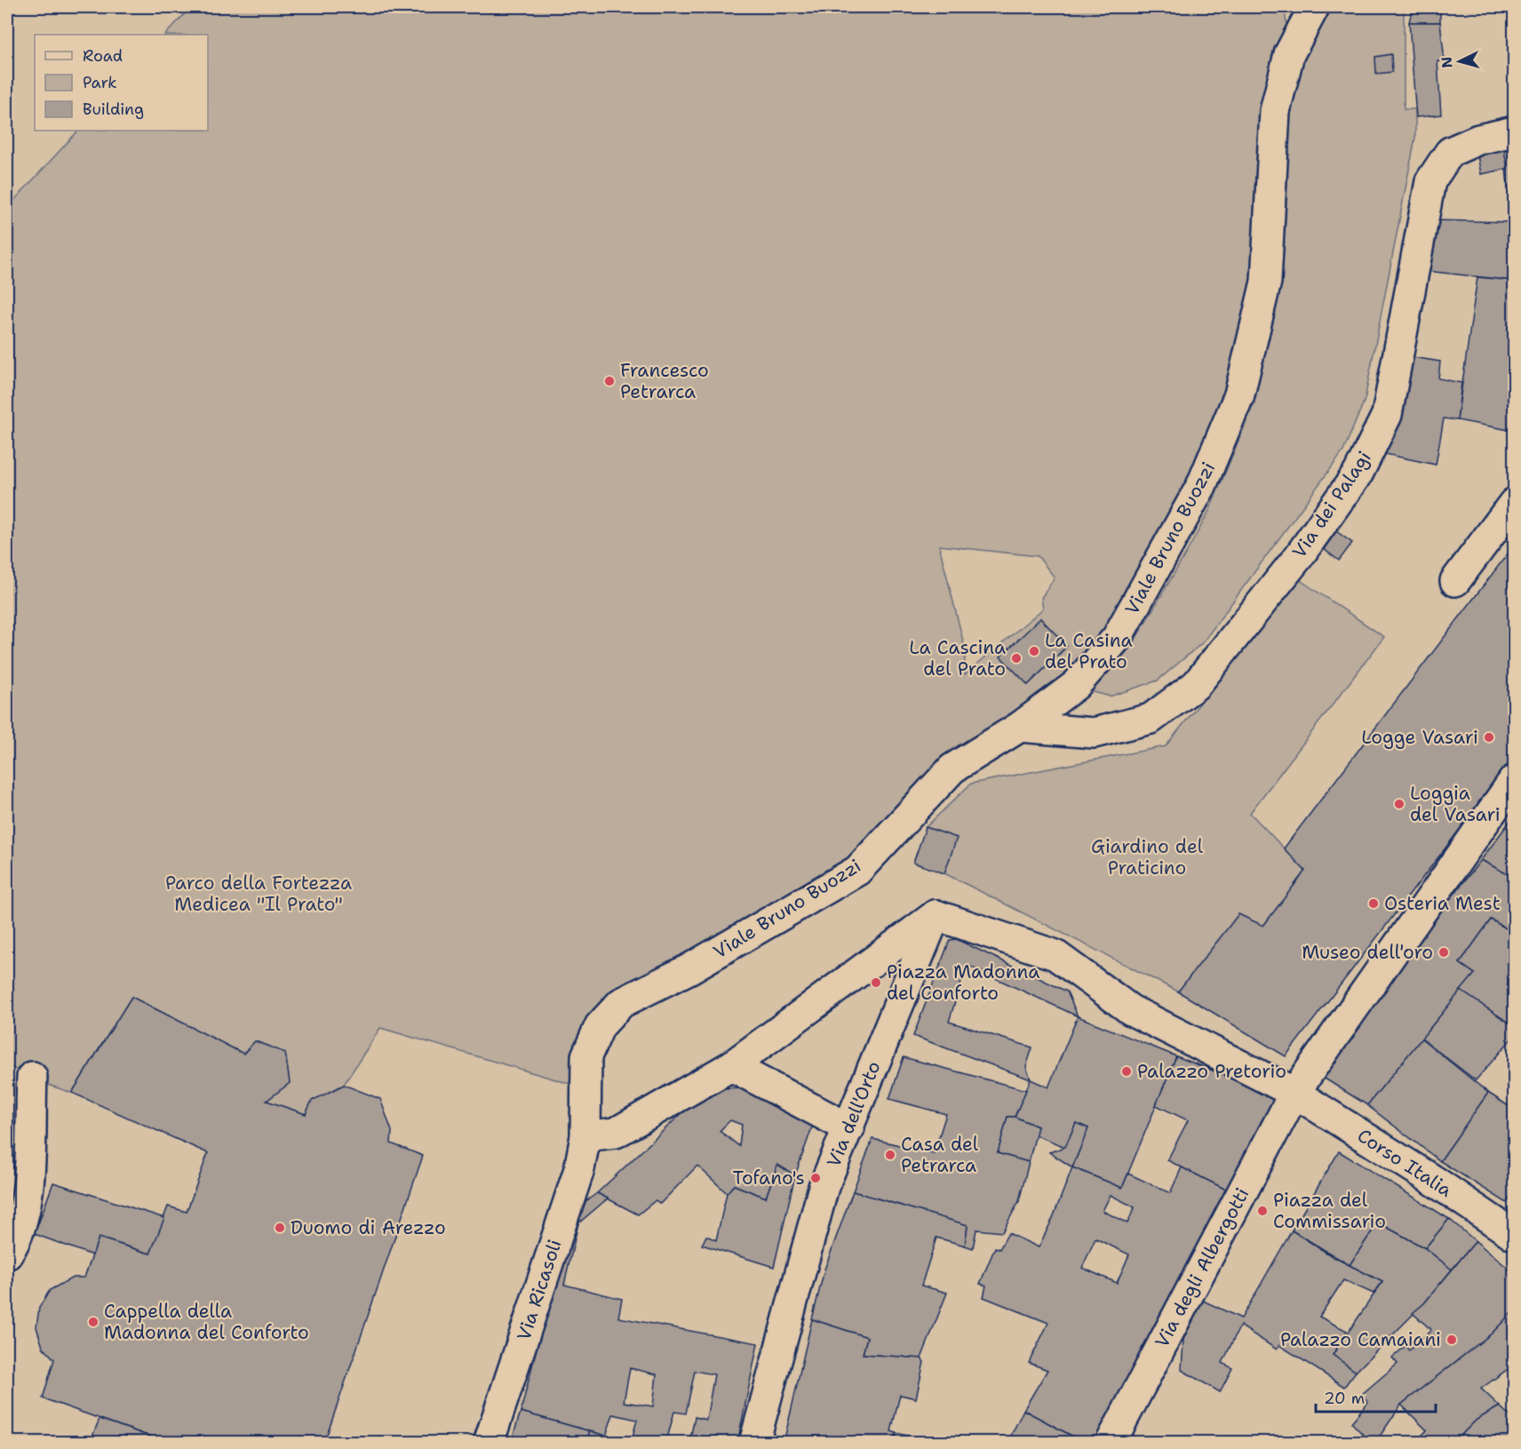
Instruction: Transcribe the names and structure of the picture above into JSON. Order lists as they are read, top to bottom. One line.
{"streets":{"street":["Via dei Palagi","Viale Bruno Buozzi","Via dell'Orto","Corso Italia","Via degli Albergotti","Via Ricasoli"]},"crossings":[["Via dei Palagi","Viale Bruno Buozzi"],["Viale Bruno Buozzi","Via Ricasoli"],["Via dell'Orto","Corso Italia"],["Corso Italia","Via degli Albergotti"]],"parks":["Giardino del Praticino","Parco della Fortezza Medicea \"Il Prato\""],"places":["Francesco Petrarca","La Casina del Prato","La Cascina del Prato","Logge Vasari","Loggia del Vasari","Osteria Mest","Museo dell'oro","Piazza Madonna del Conforto","Palazzo Pretorio","Casa del Petrarca","Tofano's","Piazza del Commissario","Duomo di Arezzo","Cappella della Madonna del Conforto","Palazzo Camaiani"],"legend":["Road","Park","Building"],"scale_bar":"20 m","north":"left"}
